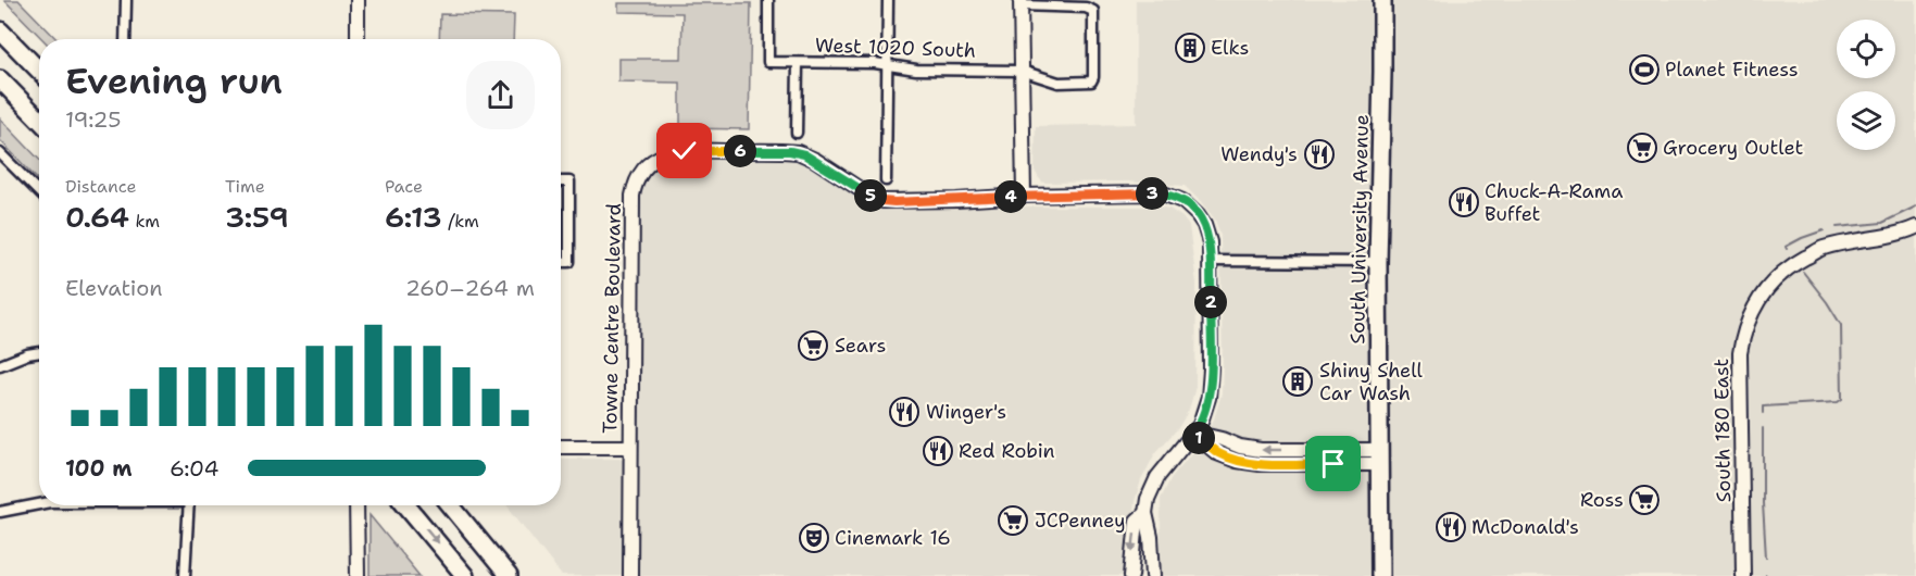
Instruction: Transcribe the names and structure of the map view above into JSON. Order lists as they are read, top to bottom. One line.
{"streets":{"highway":["South University Avenue"],"street":["West 1020 South","Towne Centre Boulevard","South 180 East"]},"places":{"building":["Elks","Shiny Shell Car Wash"],"sports":["Planet Fitness"],"supermarket":["Grocery Outlet","Sears","Ross","JCPenney"],"restaurant":["Wendy's","Chuck-A-Rama Buffet","Winger's","Red Robin","McDonald's"],"theatre":["Cinemark 16"]},"page":{"heading":["Evening run","19:25"],"pins":["6","3","5","4","2","1"],"stats":[["Distance","0.64 km"],["Time","3:59"],["Pace","6:13 /km"]],"chart":["Elevation","260–264 m"],"list":[{"name":"100 m","note":"6:04"}]}}
